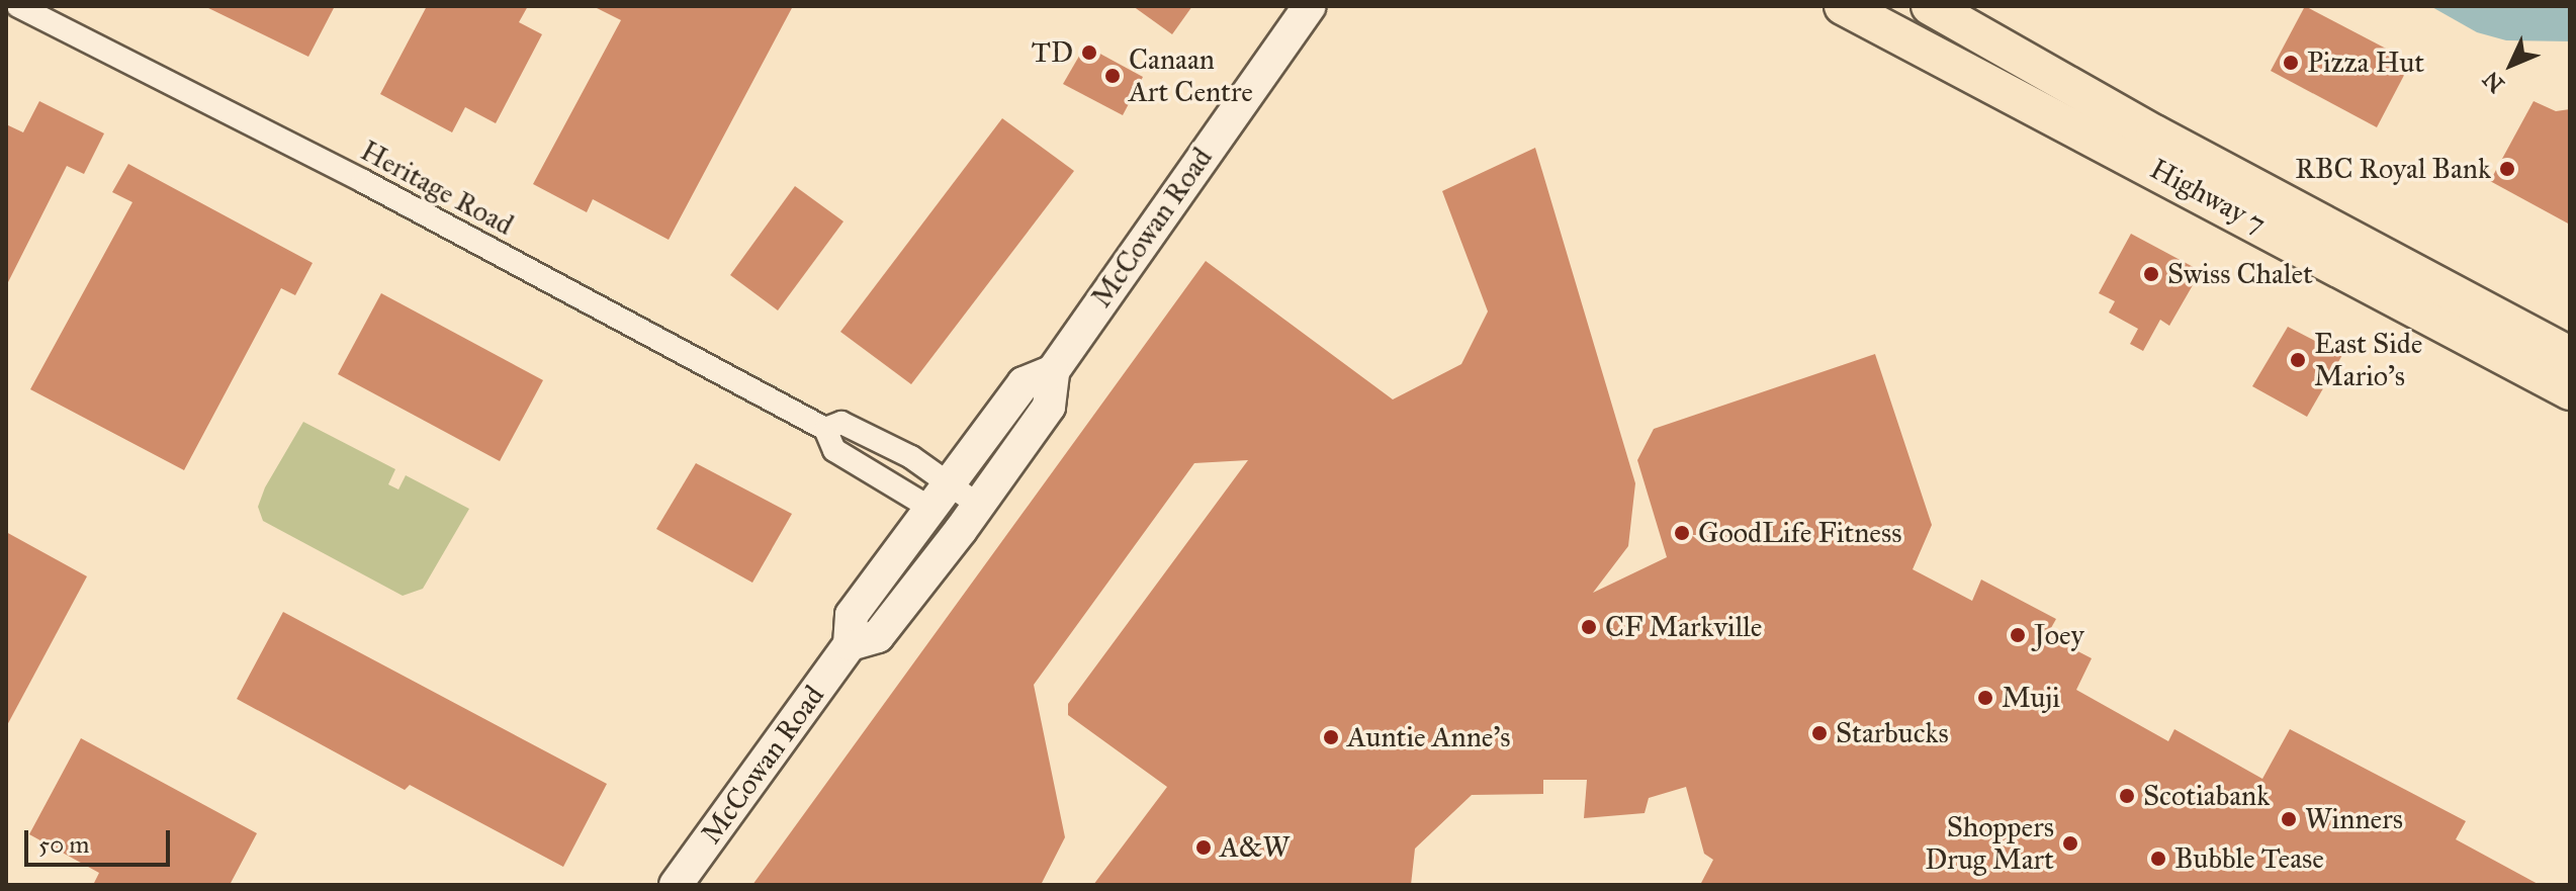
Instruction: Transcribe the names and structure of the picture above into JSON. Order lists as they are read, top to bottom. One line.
{"streets":{"main road":["Highway 7","McCowan Road"],"street":["Heritage Road"]},"crossings":[["Heritage Road","McCowan Road"]],"places":["TD","Pizza Hut","Canaan Art Centre","RBC Royal Bank","Swiss Chalet","East Side Mario's","GoodLife Fitness","CF Markville","Joey","Muji","Starbucks","Auntie Anne's","Scotiabank","Winners","Shoppers Drug Mart","A&W","Bubble Tease"],"scale_bar":"50 m","north":"bottom left"}
